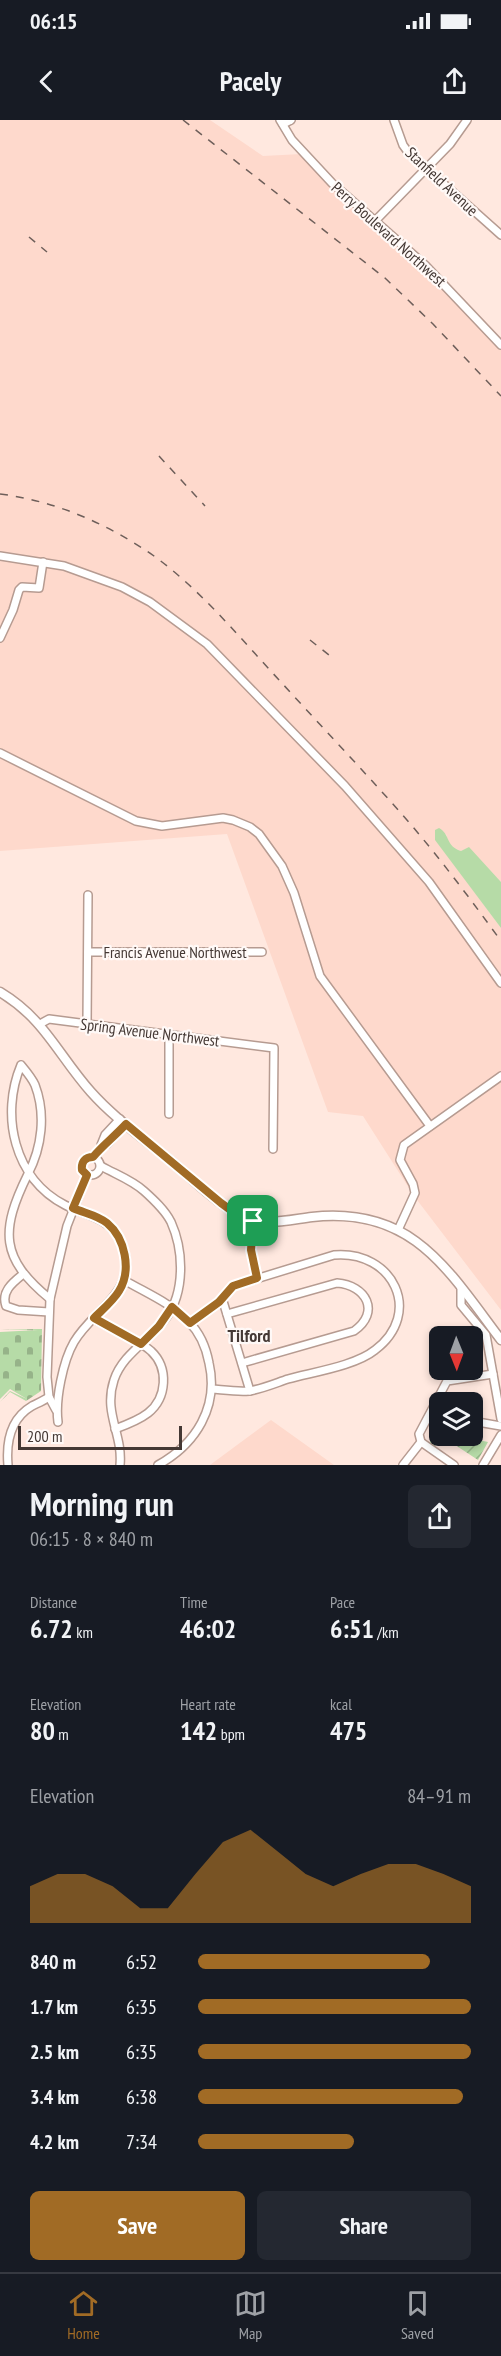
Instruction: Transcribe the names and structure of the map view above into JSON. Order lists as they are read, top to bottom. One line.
{"streets":{"street":["Stanfield Avenue","Perry Boulevard Northwest","Francis Avenue Northwest","Spring Avenue Northwest"]},"districts":["Tilford"],"scale_bar":"200 m","north":"bottom","page":{"status":"06:15","header":"Pacely","scale":"200 m","heading":["Morning run","06:15 · 8 × 840 m"],"stats":[["Distance","6.72 km"],["Time","46:02"],["Pace","6:51 /km"],["Elevation","80 m"],["Heart rate","142 bpm"],["kcal","475"]],"chart":["Elevation","84–91 m"],"list":[{"name":"840 m","note":"6:52"},{"name":"1.7 km","note":"6:35"},{"name":"2.5 km","note":"6:35"},{"name":"3.4 km","note":"6:38"},{"name":"4.2 km","note":"7:34"}],"buttons":["Save","Share"],"tabs":["Home","Map","Saved"]}}
